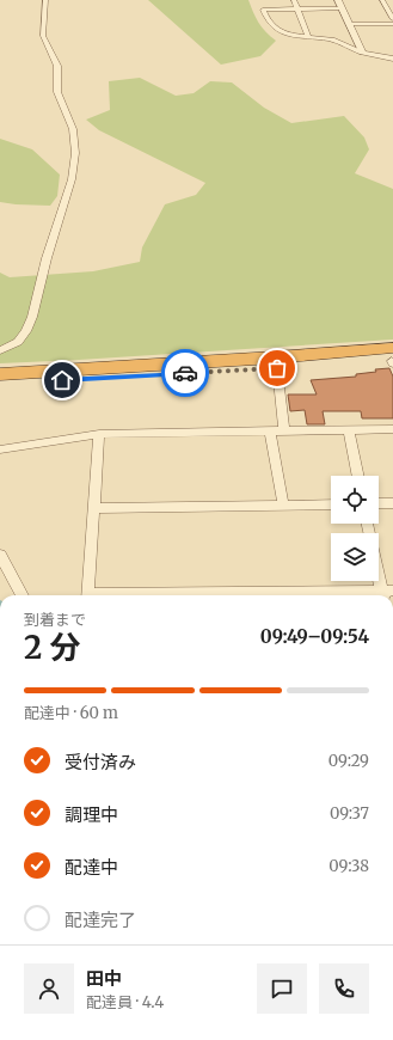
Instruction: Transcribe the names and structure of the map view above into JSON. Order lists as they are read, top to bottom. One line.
{"page":{"heading":["2 分","到着まで","09:49–09:54"],"panel":["田中","配達員 · 4.4"],"bar":"配達中 · 60 m","list":[["受付済み","09:29"],["調理中","09:37"],["配達中","09:38"],"配達完了"]}}
